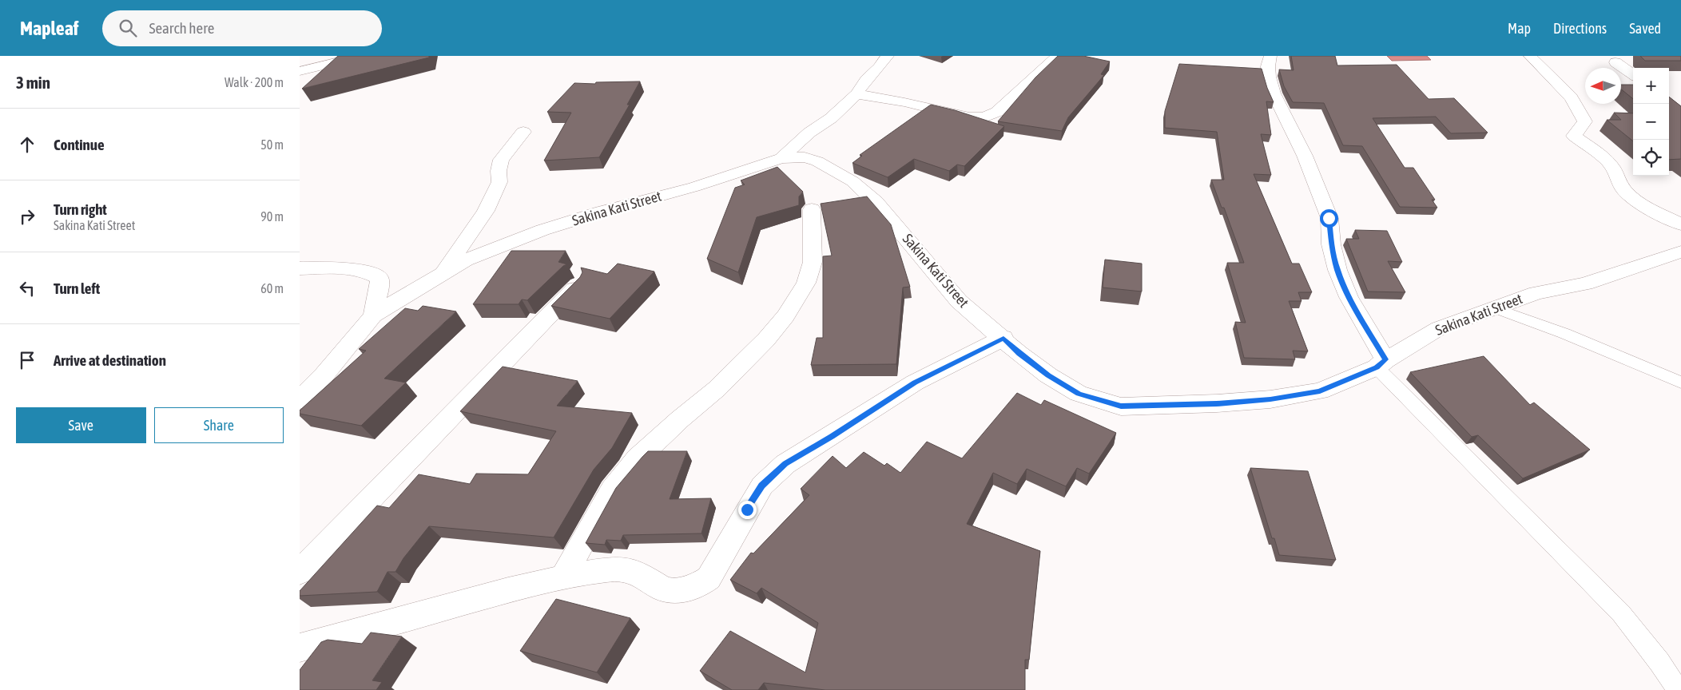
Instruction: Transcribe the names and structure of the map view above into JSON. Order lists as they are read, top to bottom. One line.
{"streets":{"street":["Sakina Kati Street"]},"north":"left","page":{"header":"Mapleaf","search":"Search here","nav":["Map","Directions","Saved"],"heading":["3 min","Walk · 200 m"],"map_buttons":["+","−"],"list":[["Continue","50 m"],["Turn right","Sakina Kati Street","90 m"],["Turn left","60 m"],"Arrive at destination"],"buttons":["Save","Share"]}}
